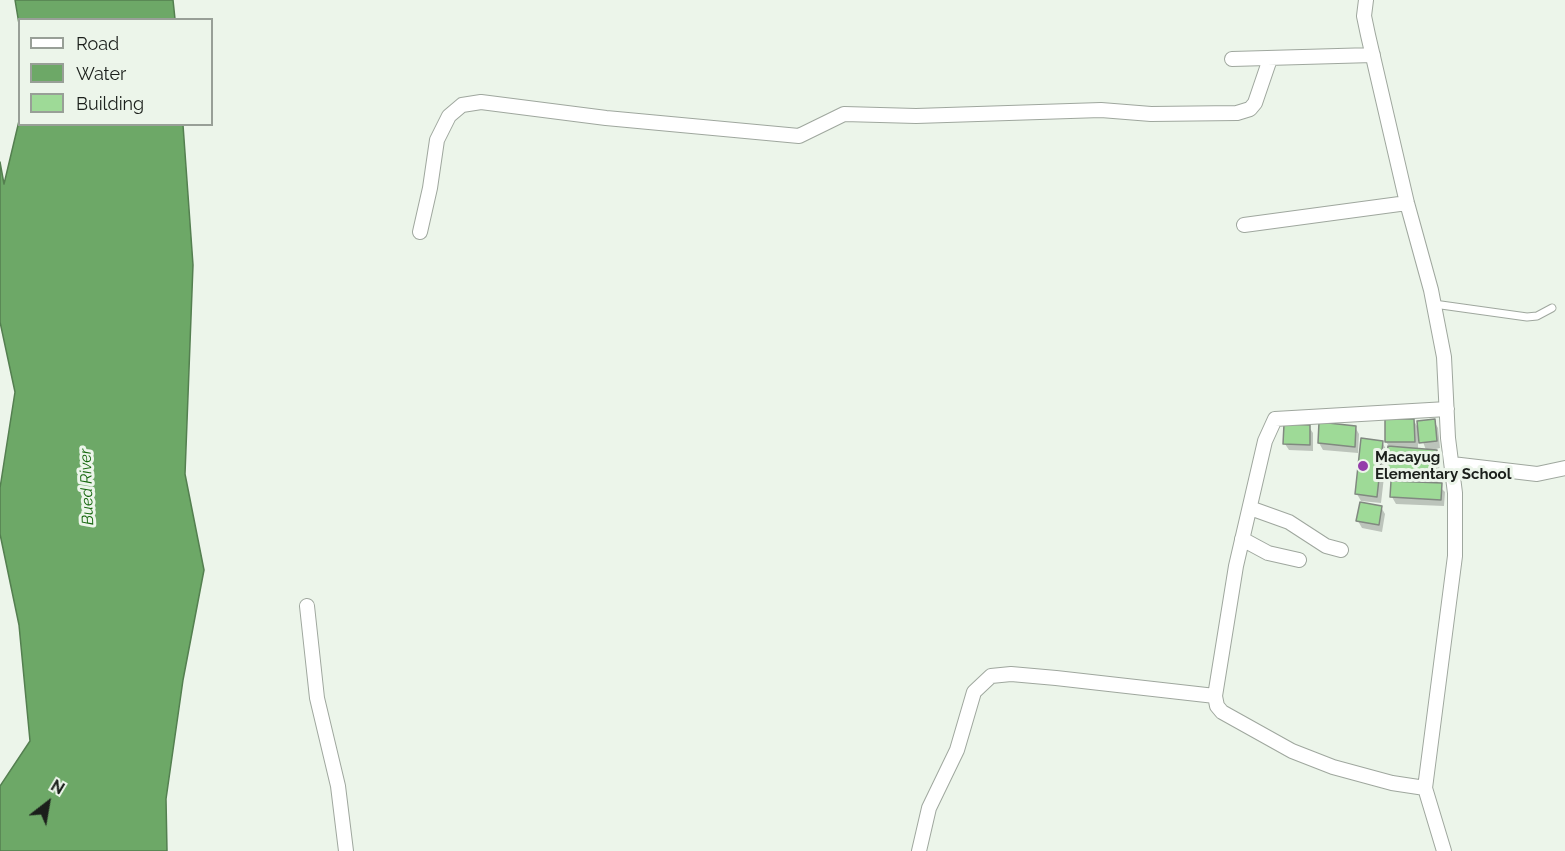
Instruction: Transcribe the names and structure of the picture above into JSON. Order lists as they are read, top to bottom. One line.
{"water":["Bued River"],"places":["Macayug Elementary School"],"legend":["Road","Water","Building"],"north":"top right"}
